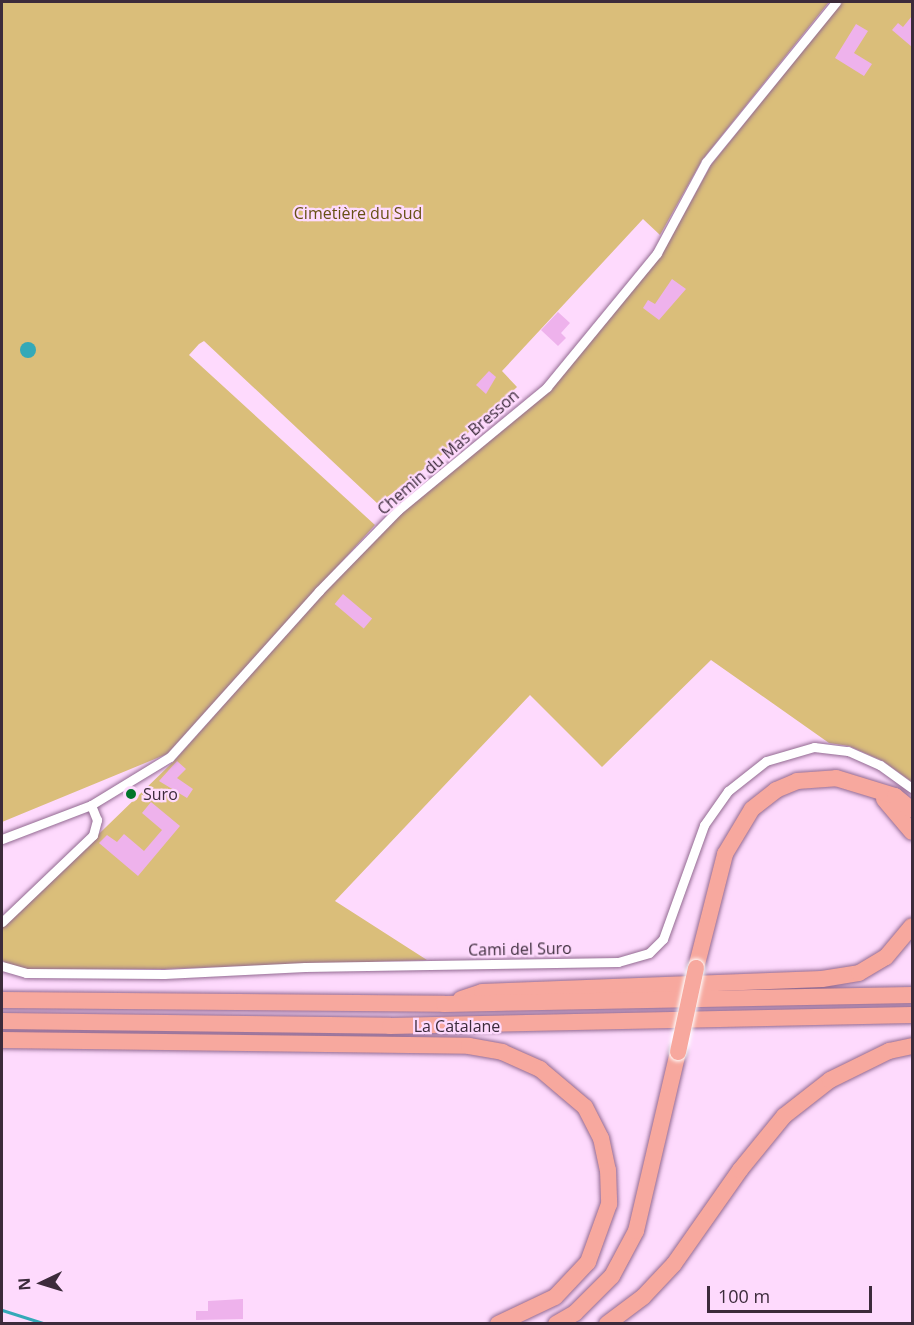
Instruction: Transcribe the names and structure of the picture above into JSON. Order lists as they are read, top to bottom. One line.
{"streets":{"highway":["La Catalane"],"street":["Chemin du Mas Bresson","Cami del Suro"]},"parks":["Cimetière du Sud"],"places":["Suro"],"scale_bar":"100 m","north":"left"}
